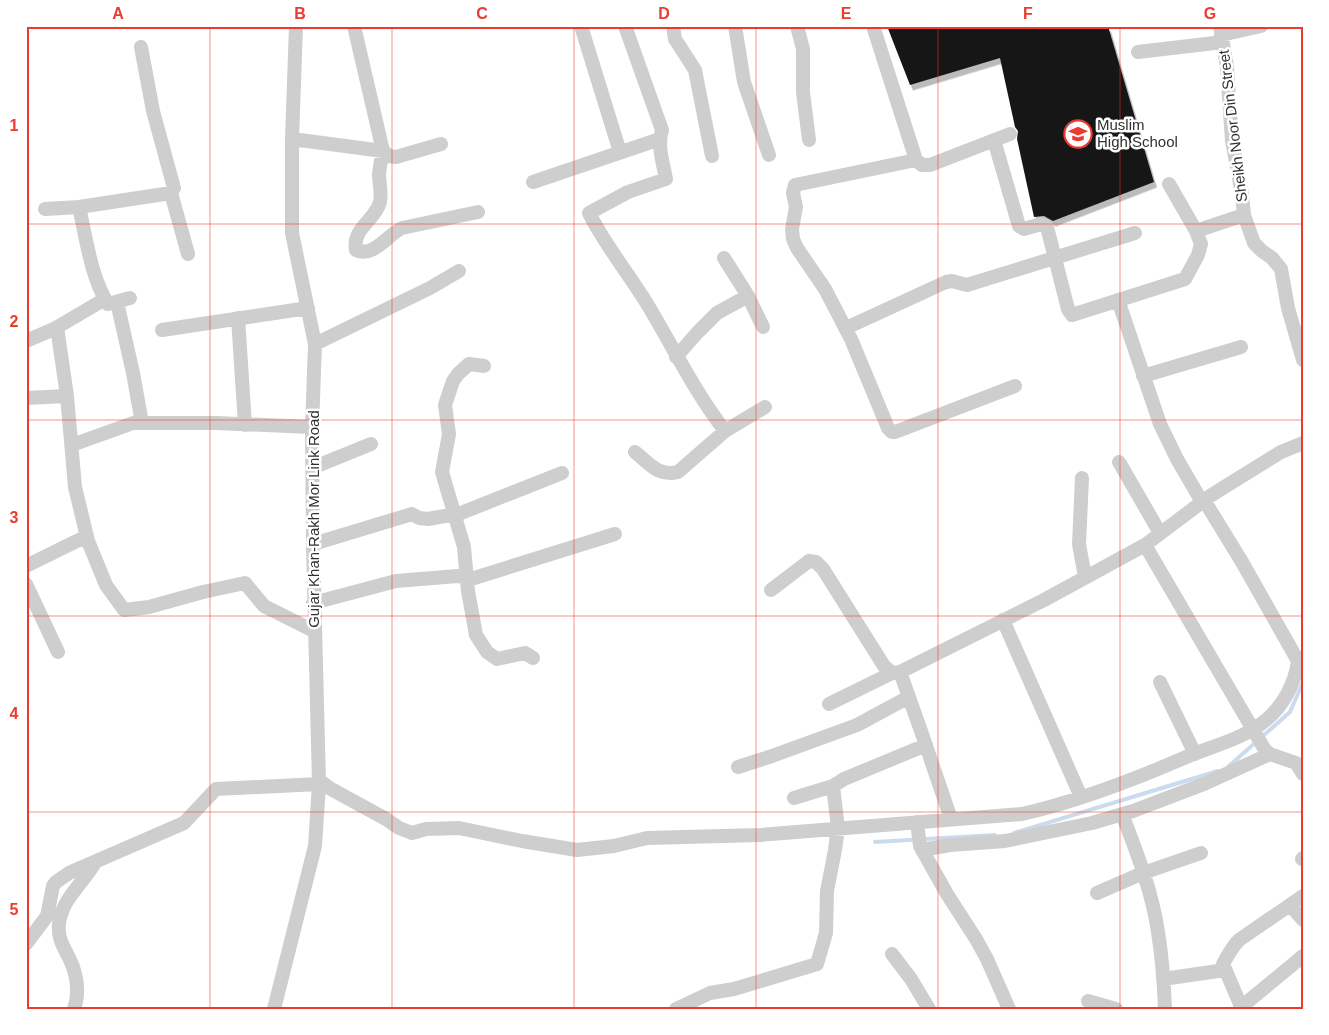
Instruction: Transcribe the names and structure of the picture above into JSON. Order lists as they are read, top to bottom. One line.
{"streets":{"street":["Sheikh Noor Din Street","Gujar Khan-Rakh Mor Link Road"]},"places":{"school or university":["Muslim High School"]},"grid":{"columns":["A","B","C","D","E","F","G"],"rows":["1","2","3","4","5"]}}
